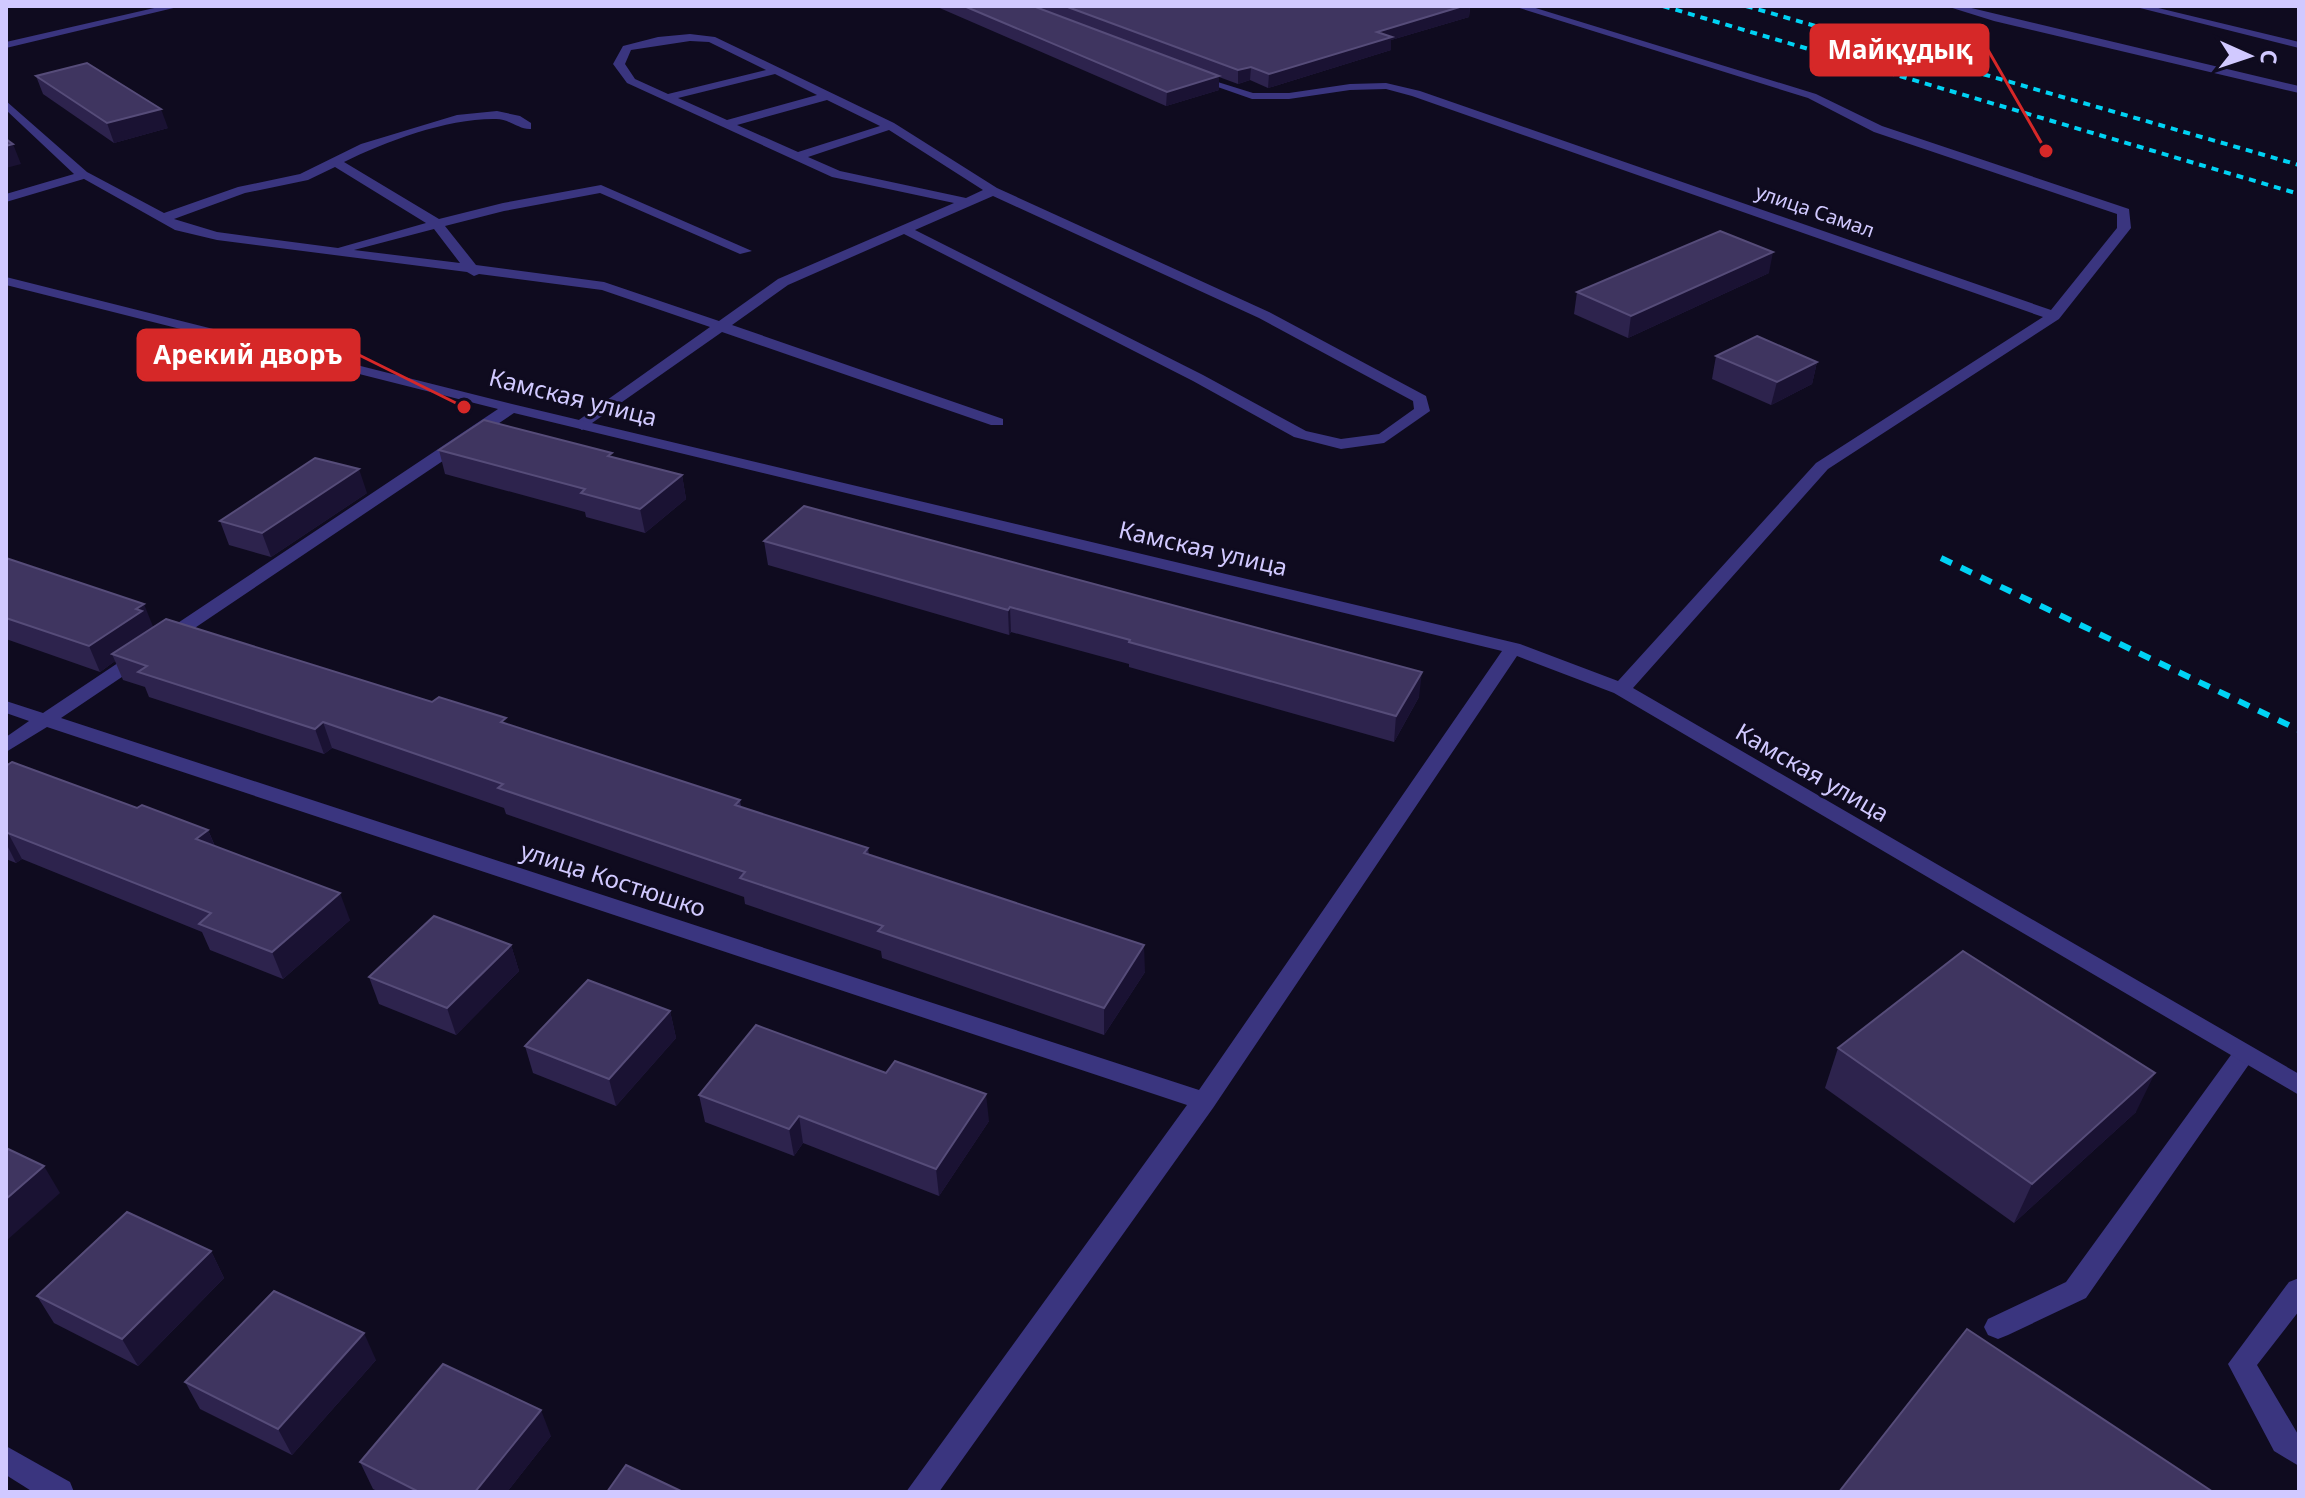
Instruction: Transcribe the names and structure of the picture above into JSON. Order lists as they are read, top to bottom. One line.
{"streets":{"street":["улица Самал","Камская улица","улица Костюшко"]},"places":["Майқұдық","Арекий дворъ"],"north":"right"}
